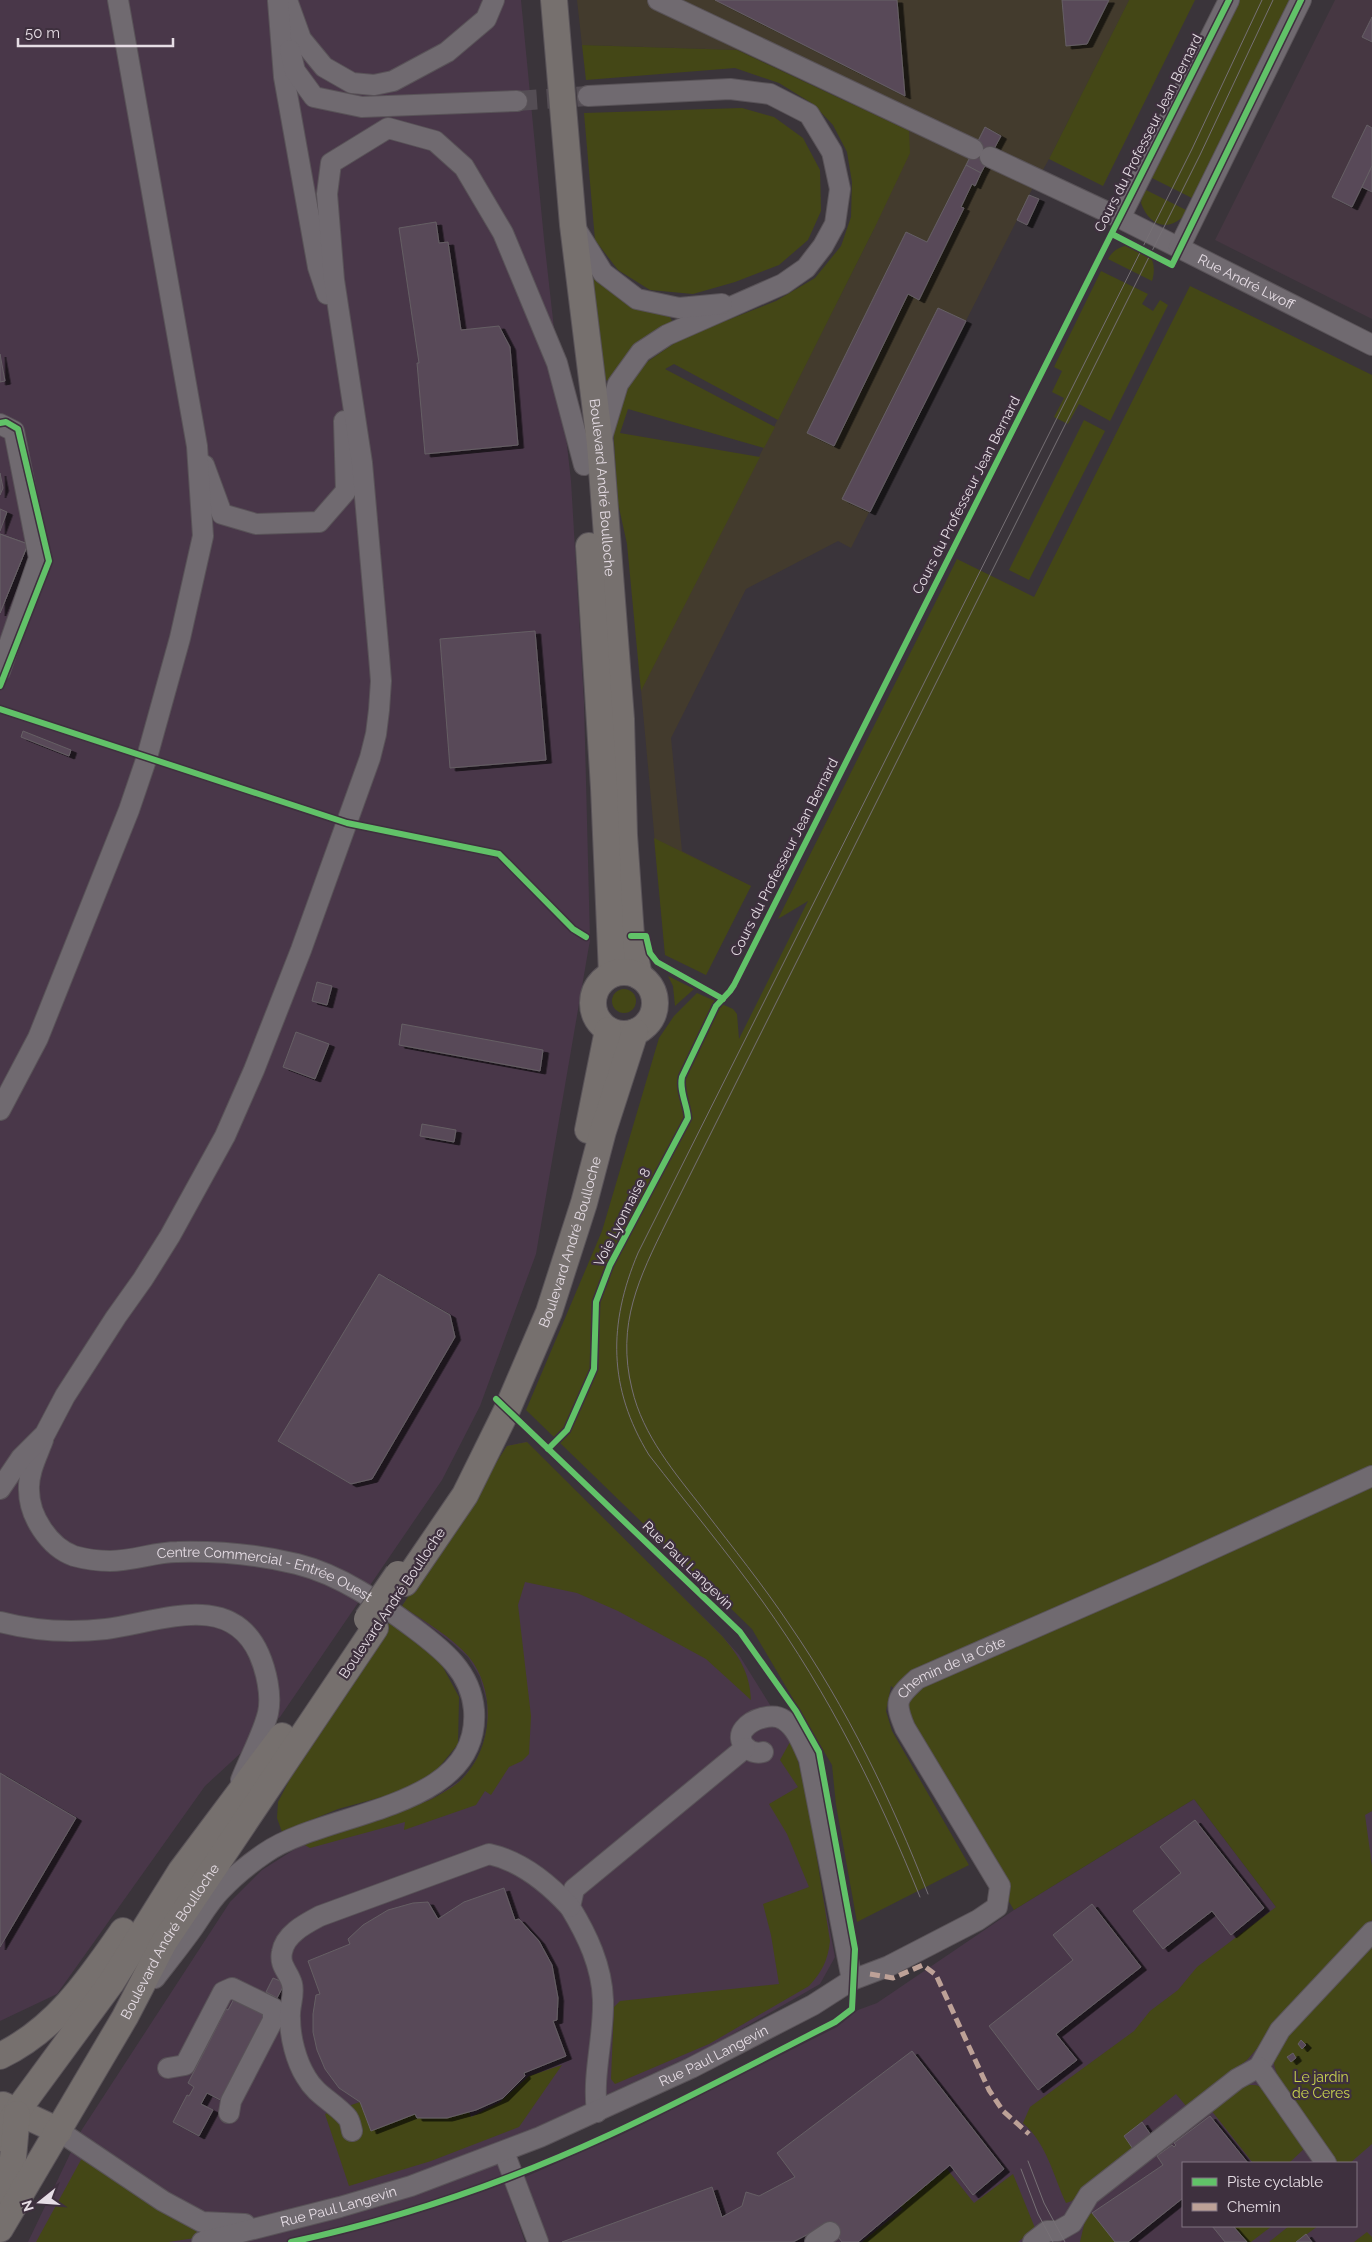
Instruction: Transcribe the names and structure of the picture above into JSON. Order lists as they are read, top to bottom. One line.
{"streets":{"main road":["Boulevard André Boulloche"],"street":["Cours du Professeur Jean Bernard","Rue André Lwoff","Rue Paul Langevin","Centre Commercial - Entrée Ouest","Chemin de la Côte"],"cycle path":["Voie Lyonnaise 8"]},"crossings":[["Cours du Professeur Jean Bernard","Rue André Lwoff"],["Boulevard André Boulloche","Rue Paul Langevin"],["Boulevard André Boulloche","Centre Commercial - Entrée Ouest"],["Rue Paul Langevin","Chemin de la Côte"]],"parks":["Le jardin de Ceres"],"legend":["Piste cyclable","Chemin"],"scale_bar":"50 m","north":"left"}
